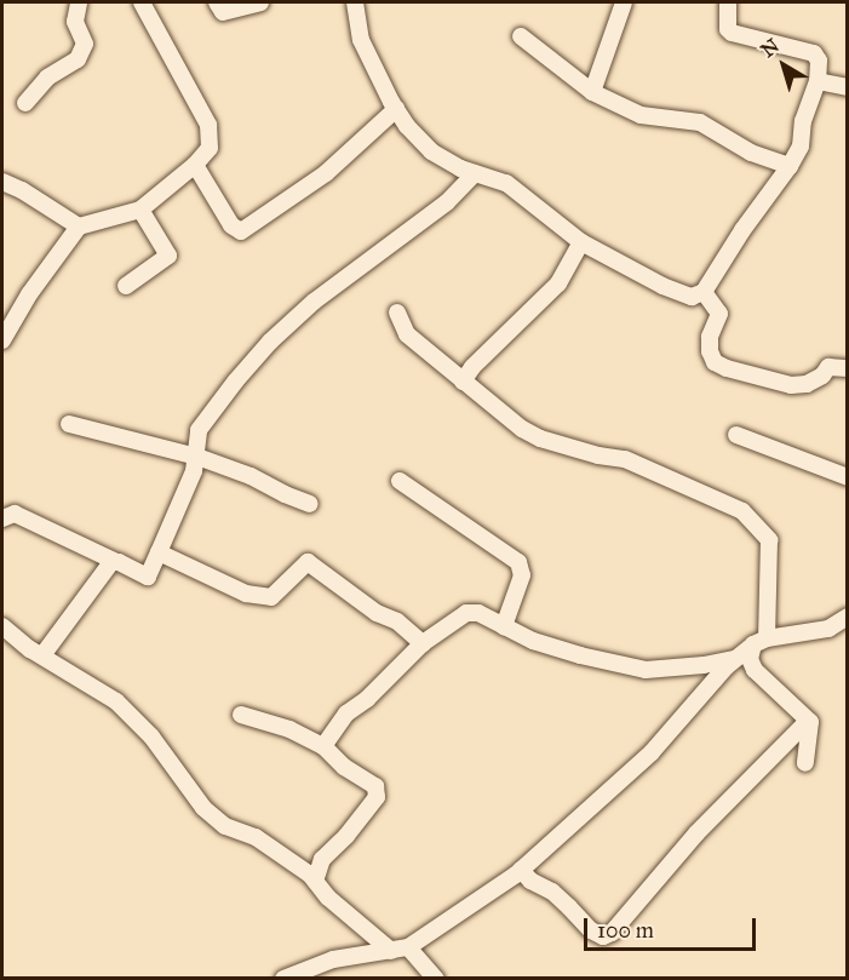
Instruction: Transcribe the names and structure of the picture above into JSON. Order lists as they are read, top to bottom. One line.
{"scale_bar":"100 m","north":"top left"}
